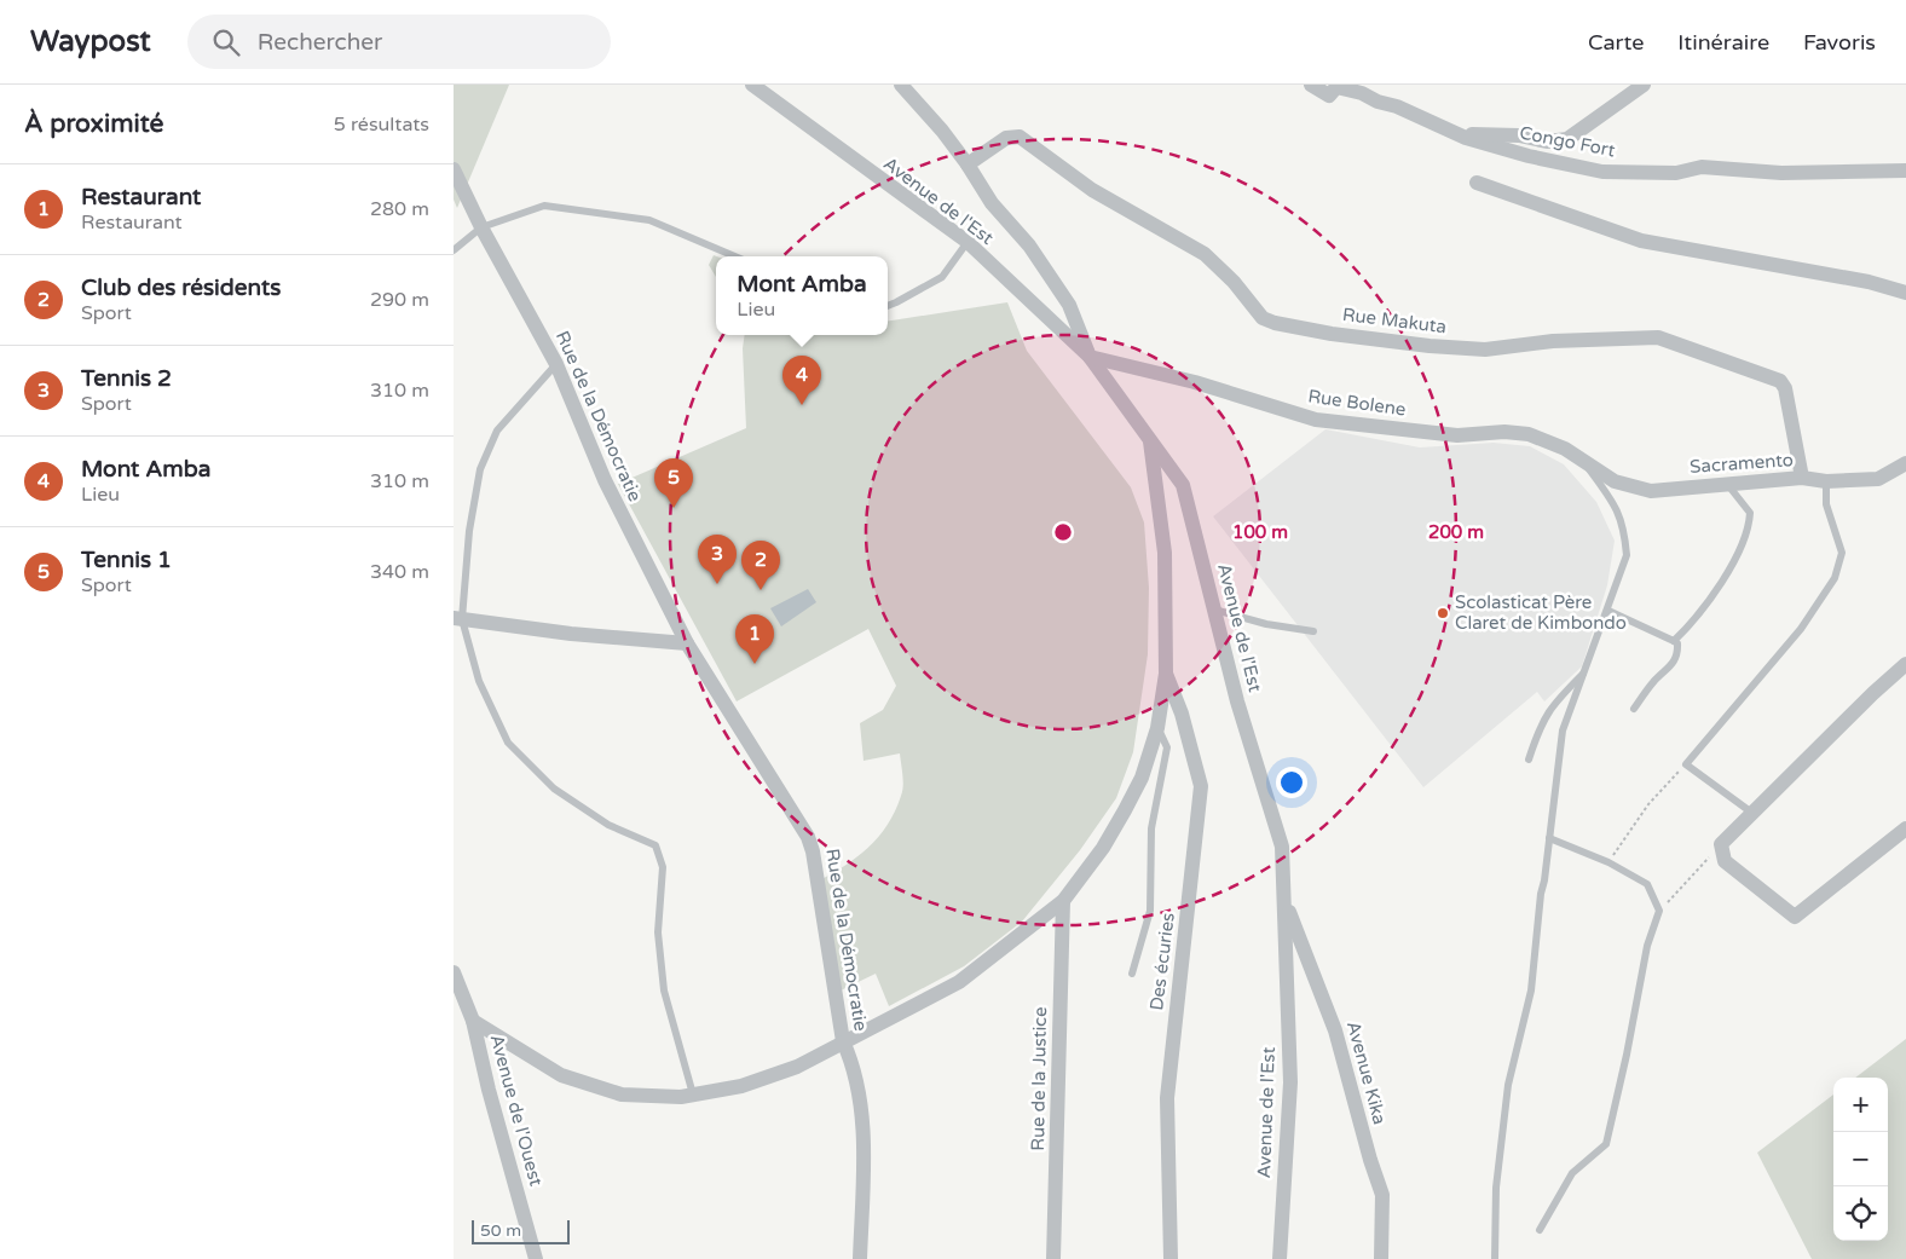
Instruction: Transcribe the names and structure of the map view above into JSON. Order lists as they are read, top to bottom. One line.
{"streets":{"street":["Congo Fort","Avenue de l'Est","Rue Makuta","Rue Bolene","Rue de la Démocratie","Sacramento","Des écuries","Avenue Kika","Rue de la Justice","Avenue de l'Ouest"]},"crossings":[["Avenue de l'Est","Rue Bolene"],["Avenue de l'Est","Avenue Kika"],["Rue Makuta","Sacramento"],["Rue Bolene","Sacramento"]],"places":["Scolasticat Père Claret de Kimbondo"],"scale_bar":"50 m","page":{"header":"Waypost","search":"Rechercher","nav":["Carte","Itinéraire","Favoris"],"heading":["À proximité","5 résultats"],"list":[{"mark":"1","name":"Restaurant","note":"Restaurant","value":"280 m"},{"mark":"2","name":"Club des résidents","note":"Sport","value":"290 m"},{"mark":"3","name":"Tennis 2","note":"Sport","value":"310 m"},{"mark":"4","name":"Mont Amba","note":"Lieu","value":"310 m"},{"mark":"5","name":"Tennis 1","note":"Sport","value":"340 m"}],"popup":["Mont Amba","Lieu"],"pins":["4","5","3","2","1"],"map_buttons":["+","−"],"scale":"50 m"},"rings":["100 m","200 m"]}
